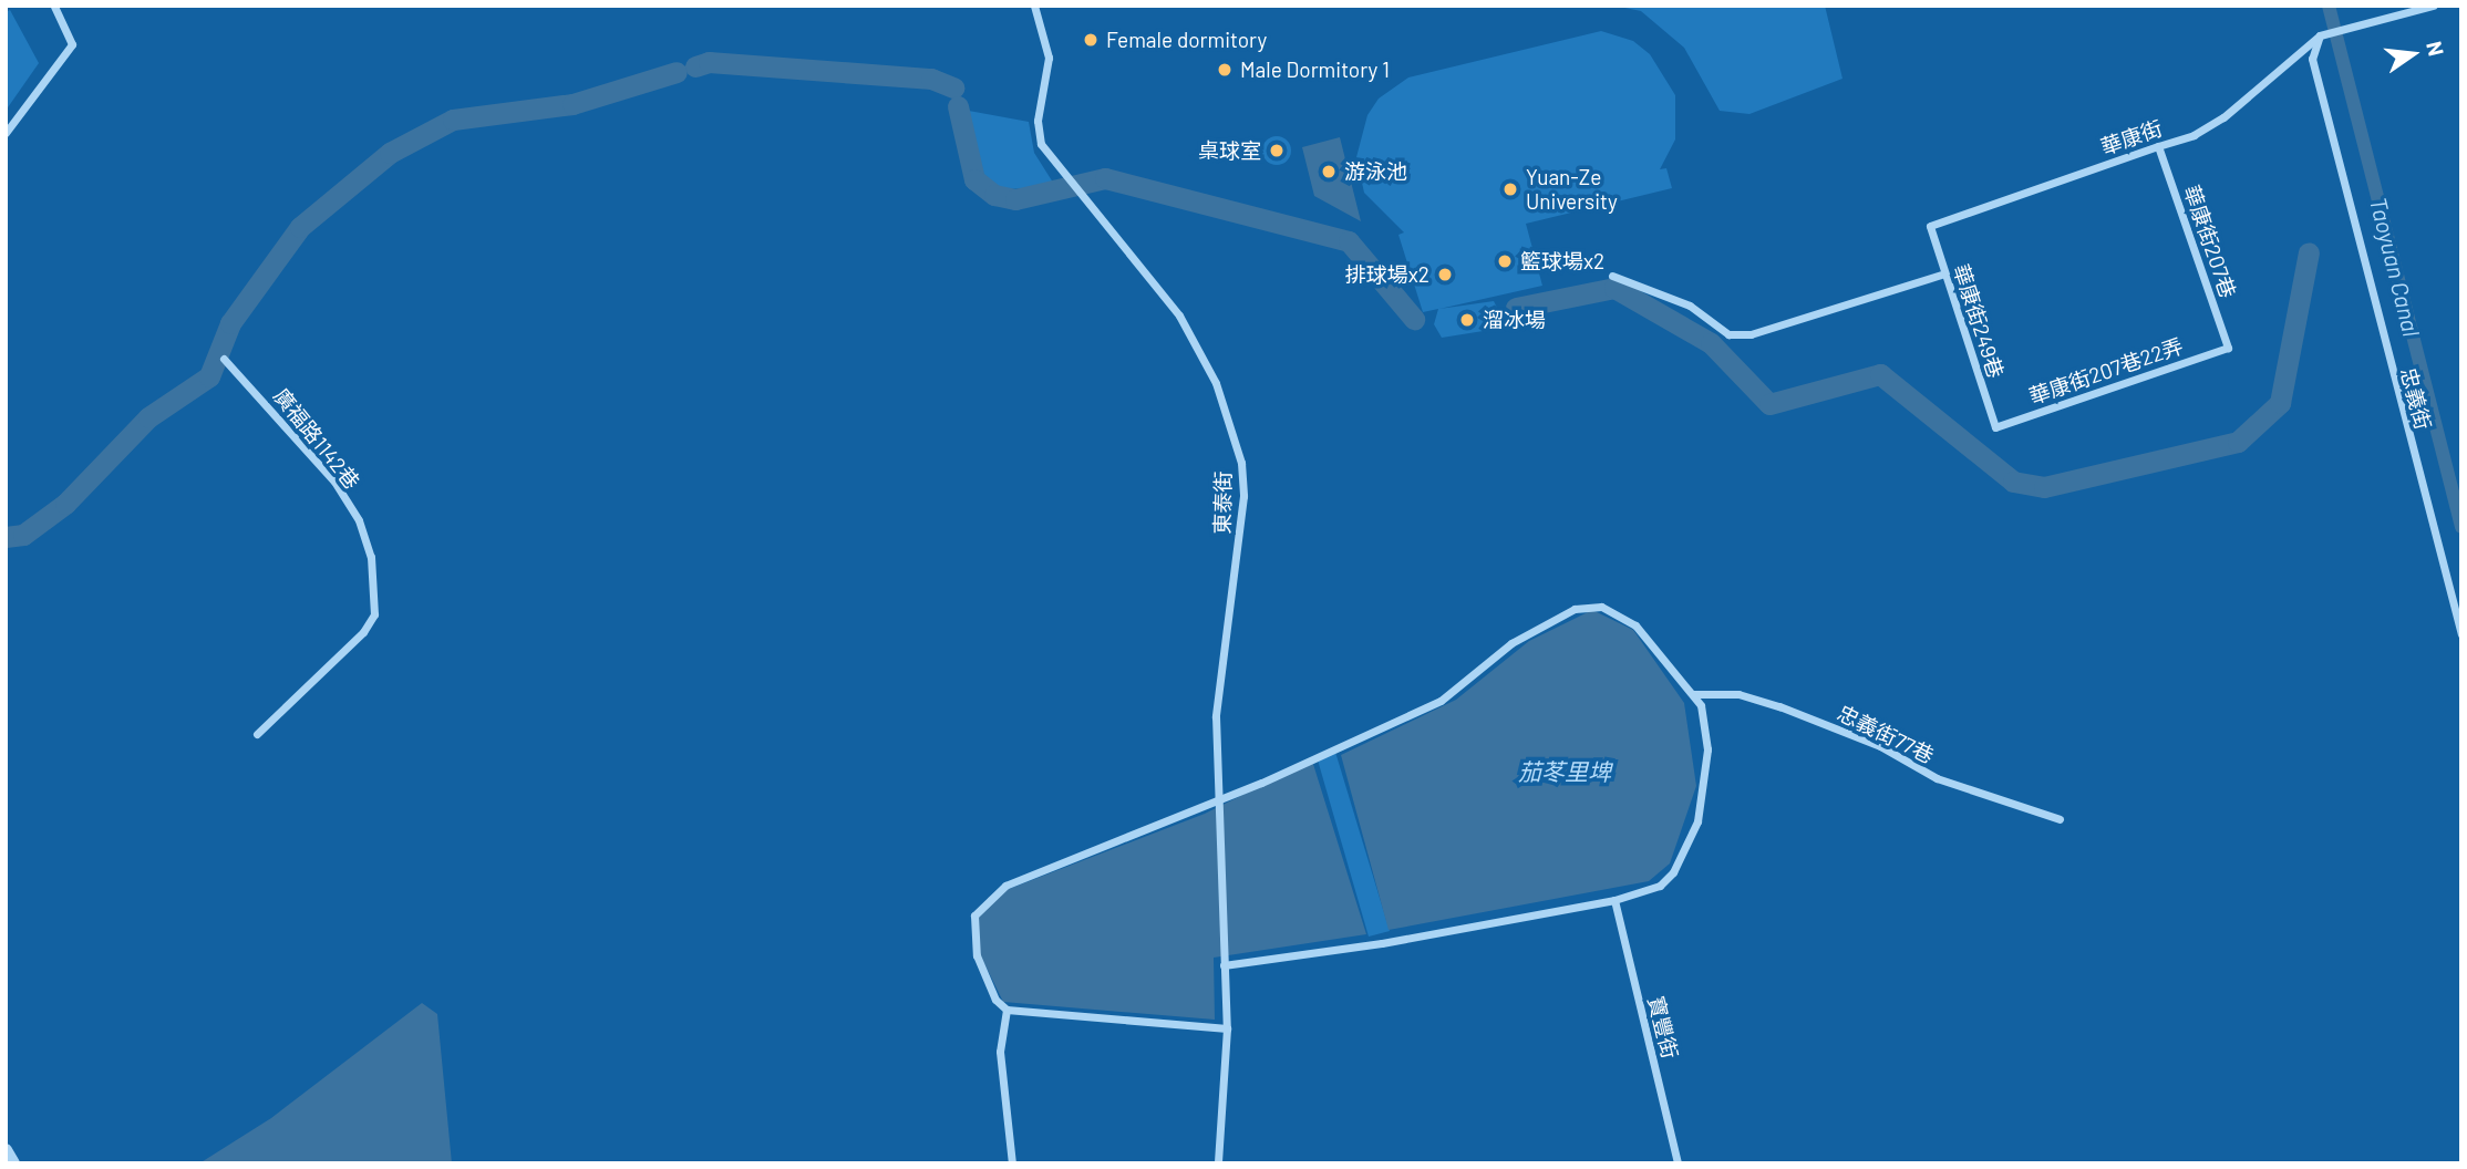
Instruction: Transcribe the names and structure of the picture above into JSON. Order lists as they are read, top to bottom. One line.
{"streets":{"street":["華康街","華康街207巷","華康街249巷","華康街207巷22弄","忠義街","廣福路1142巷","東泰街","忠義街77巷","寶豐街"]},"crossings":[["華康街","華康街207巷"],["華康街","華康街249巷"],["華康街","忠義街"],["華康街207巷","華康街207巷22弄"],["華康街249巷","華康街207巷22弄"]],"water":["Taoyuan Canal","茄苳里埤"],"places":["Female dormitory","Male Dormitory 1","桌球室","游泳池","Yuan-Ze University","籃球場x2","排球場x2","溜冰場"],"north":"right"}
